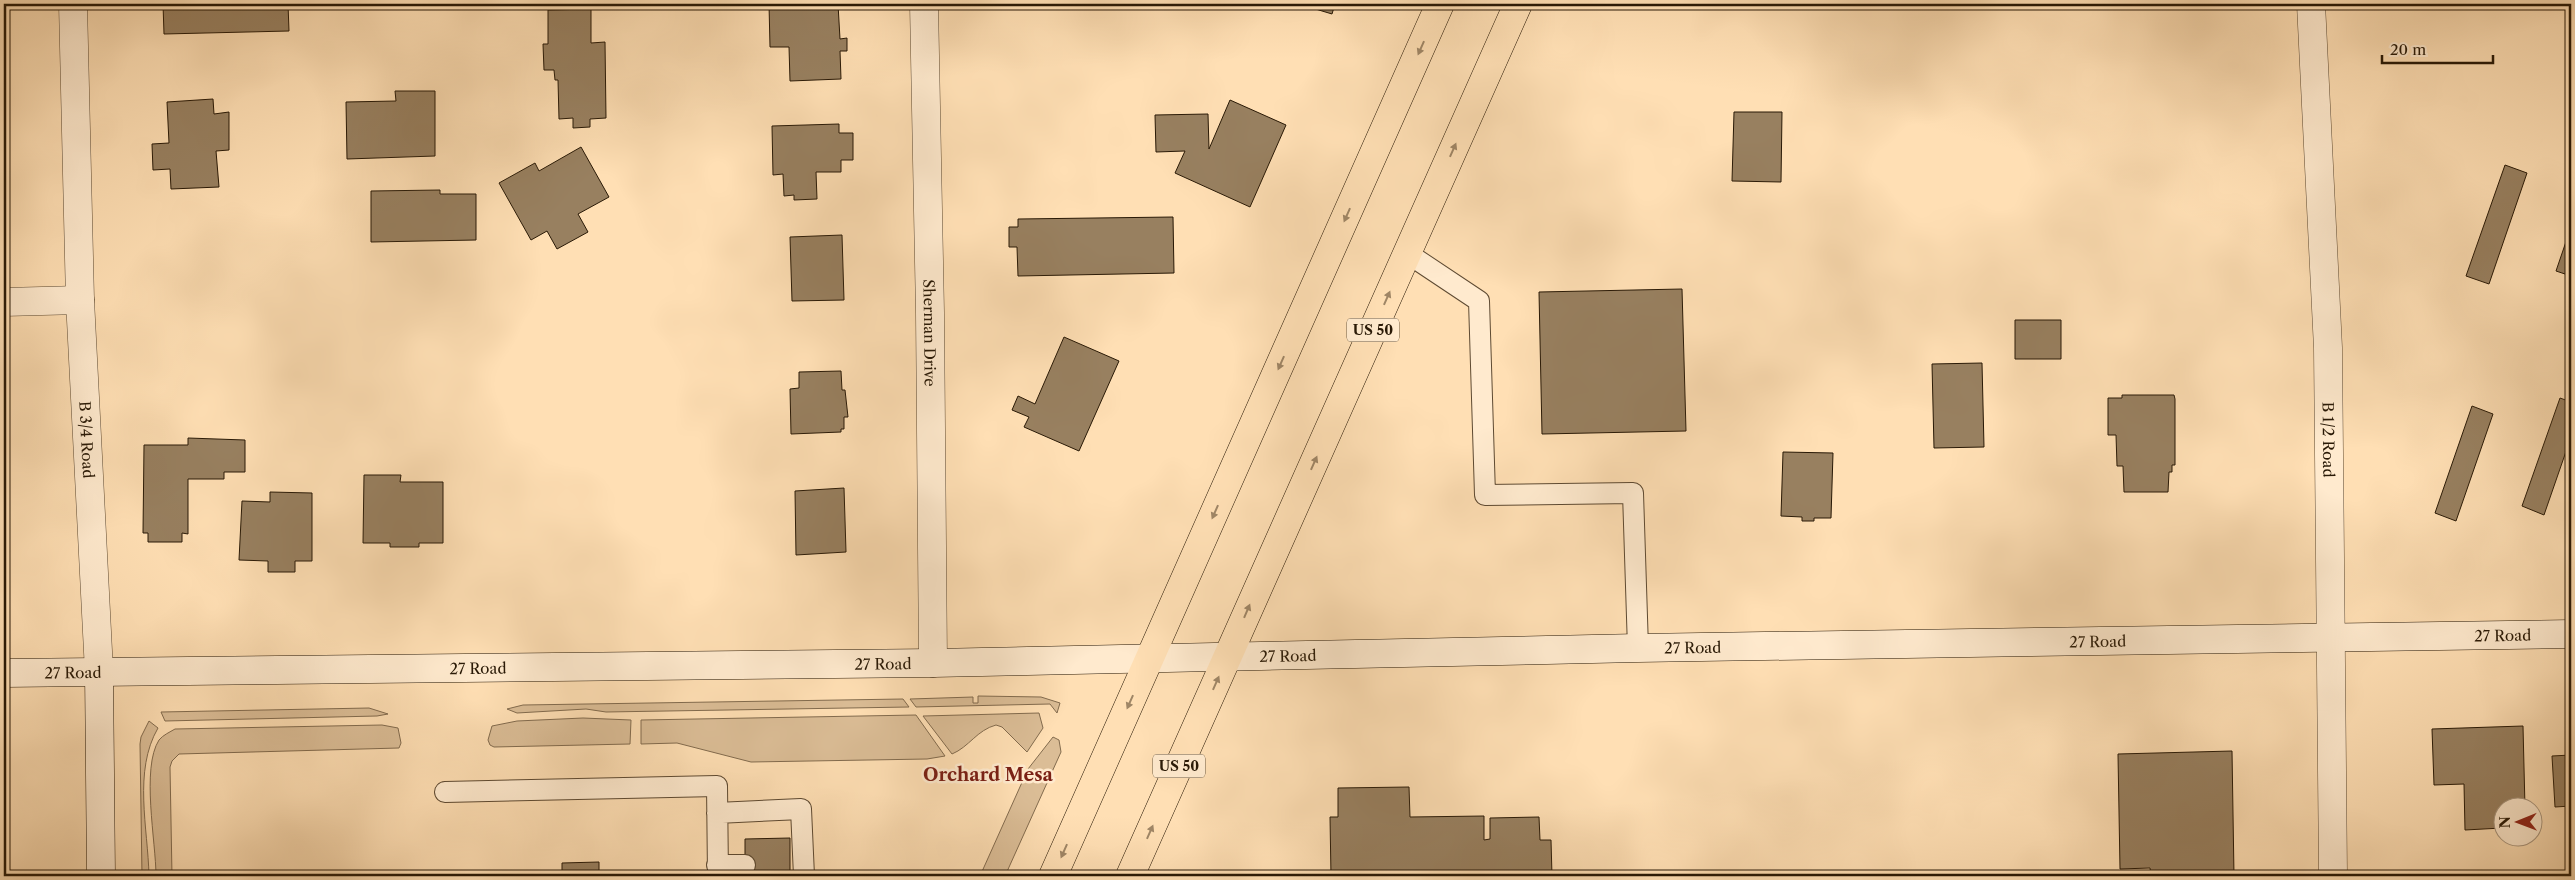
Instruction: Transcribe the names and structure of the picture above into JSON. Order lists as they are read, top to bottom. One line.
{"streets":{"highway":["US 50"],"street":["Sherman Drive","B 3/4 Road","B 1/2 Road","27 Road"]},"crossings":[["US 50","27 Road"],["Sherman Drive","27 Road"],["B 3/4 Road","27 Road"],["B 1/2 Road","27 Road"]],"districts":["Orchard Mesa"],"scale_bar":"20 m","north":"left"}
